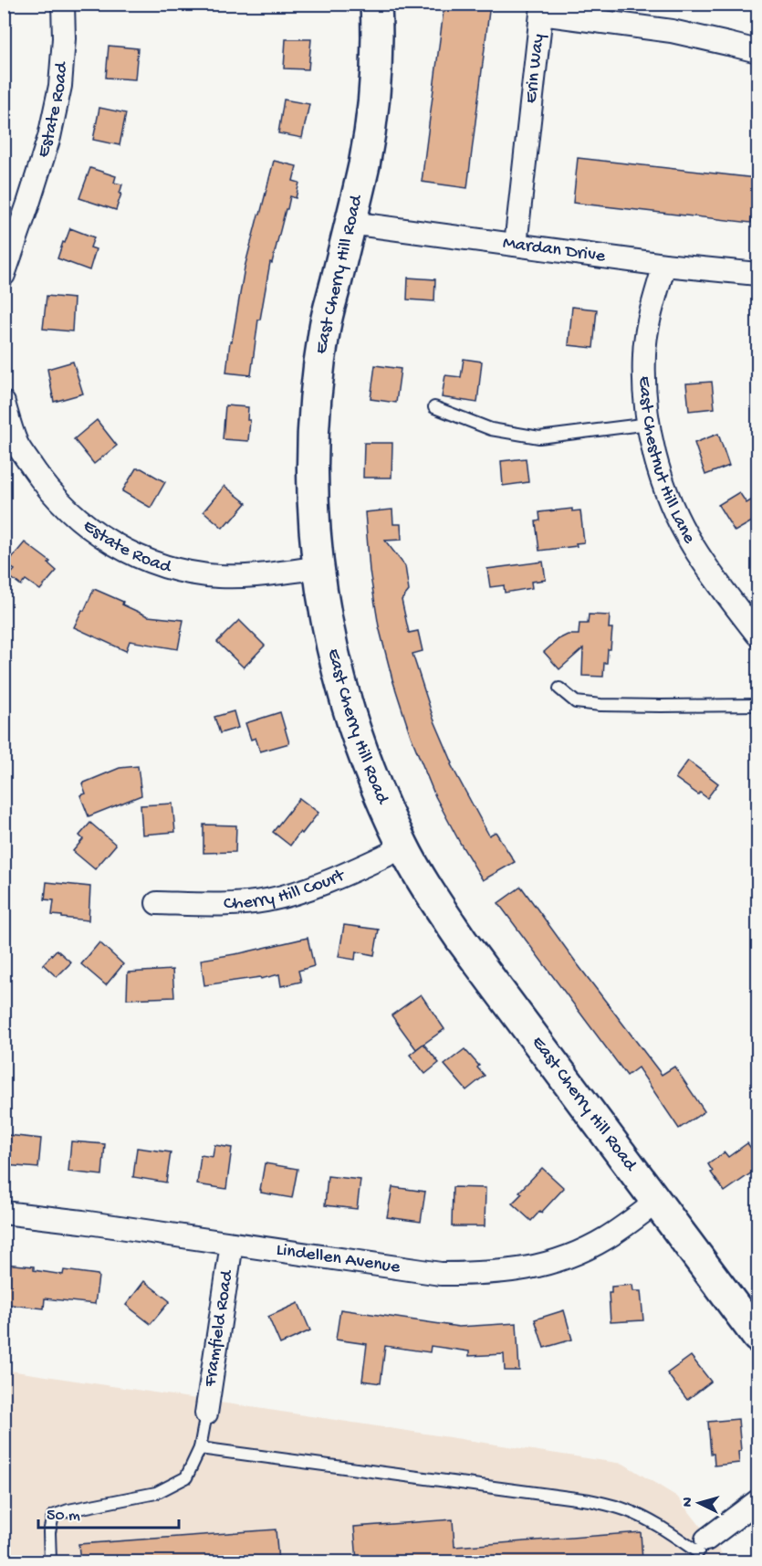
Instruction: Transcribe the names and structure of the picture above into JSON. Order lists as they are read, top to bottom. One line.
{"streets":{"main road":["East Cherry Hill Road"],"street":["Erin Way","Estate Road","Mardan Drive","East Chestnut Hill Lane","Cherry Hill Court","Lindellen Avenue","Framfield Road"]},"crossings":[["Erin Way","Mardan Drive"],["Estate Road","East Cherry Hill Road"],["Mardan Drive","East Cherry Hill Road"],["Mardan Drive","East Chestnut Hill Lane"],["East Cherry Hill Road","Cherry Hill Court"],["East Cherry Hill Road","Lindellen Avenue"],["Lindellen Avenue","Framfield Road"]],"scale_bar":"50 m","north":"left"}
